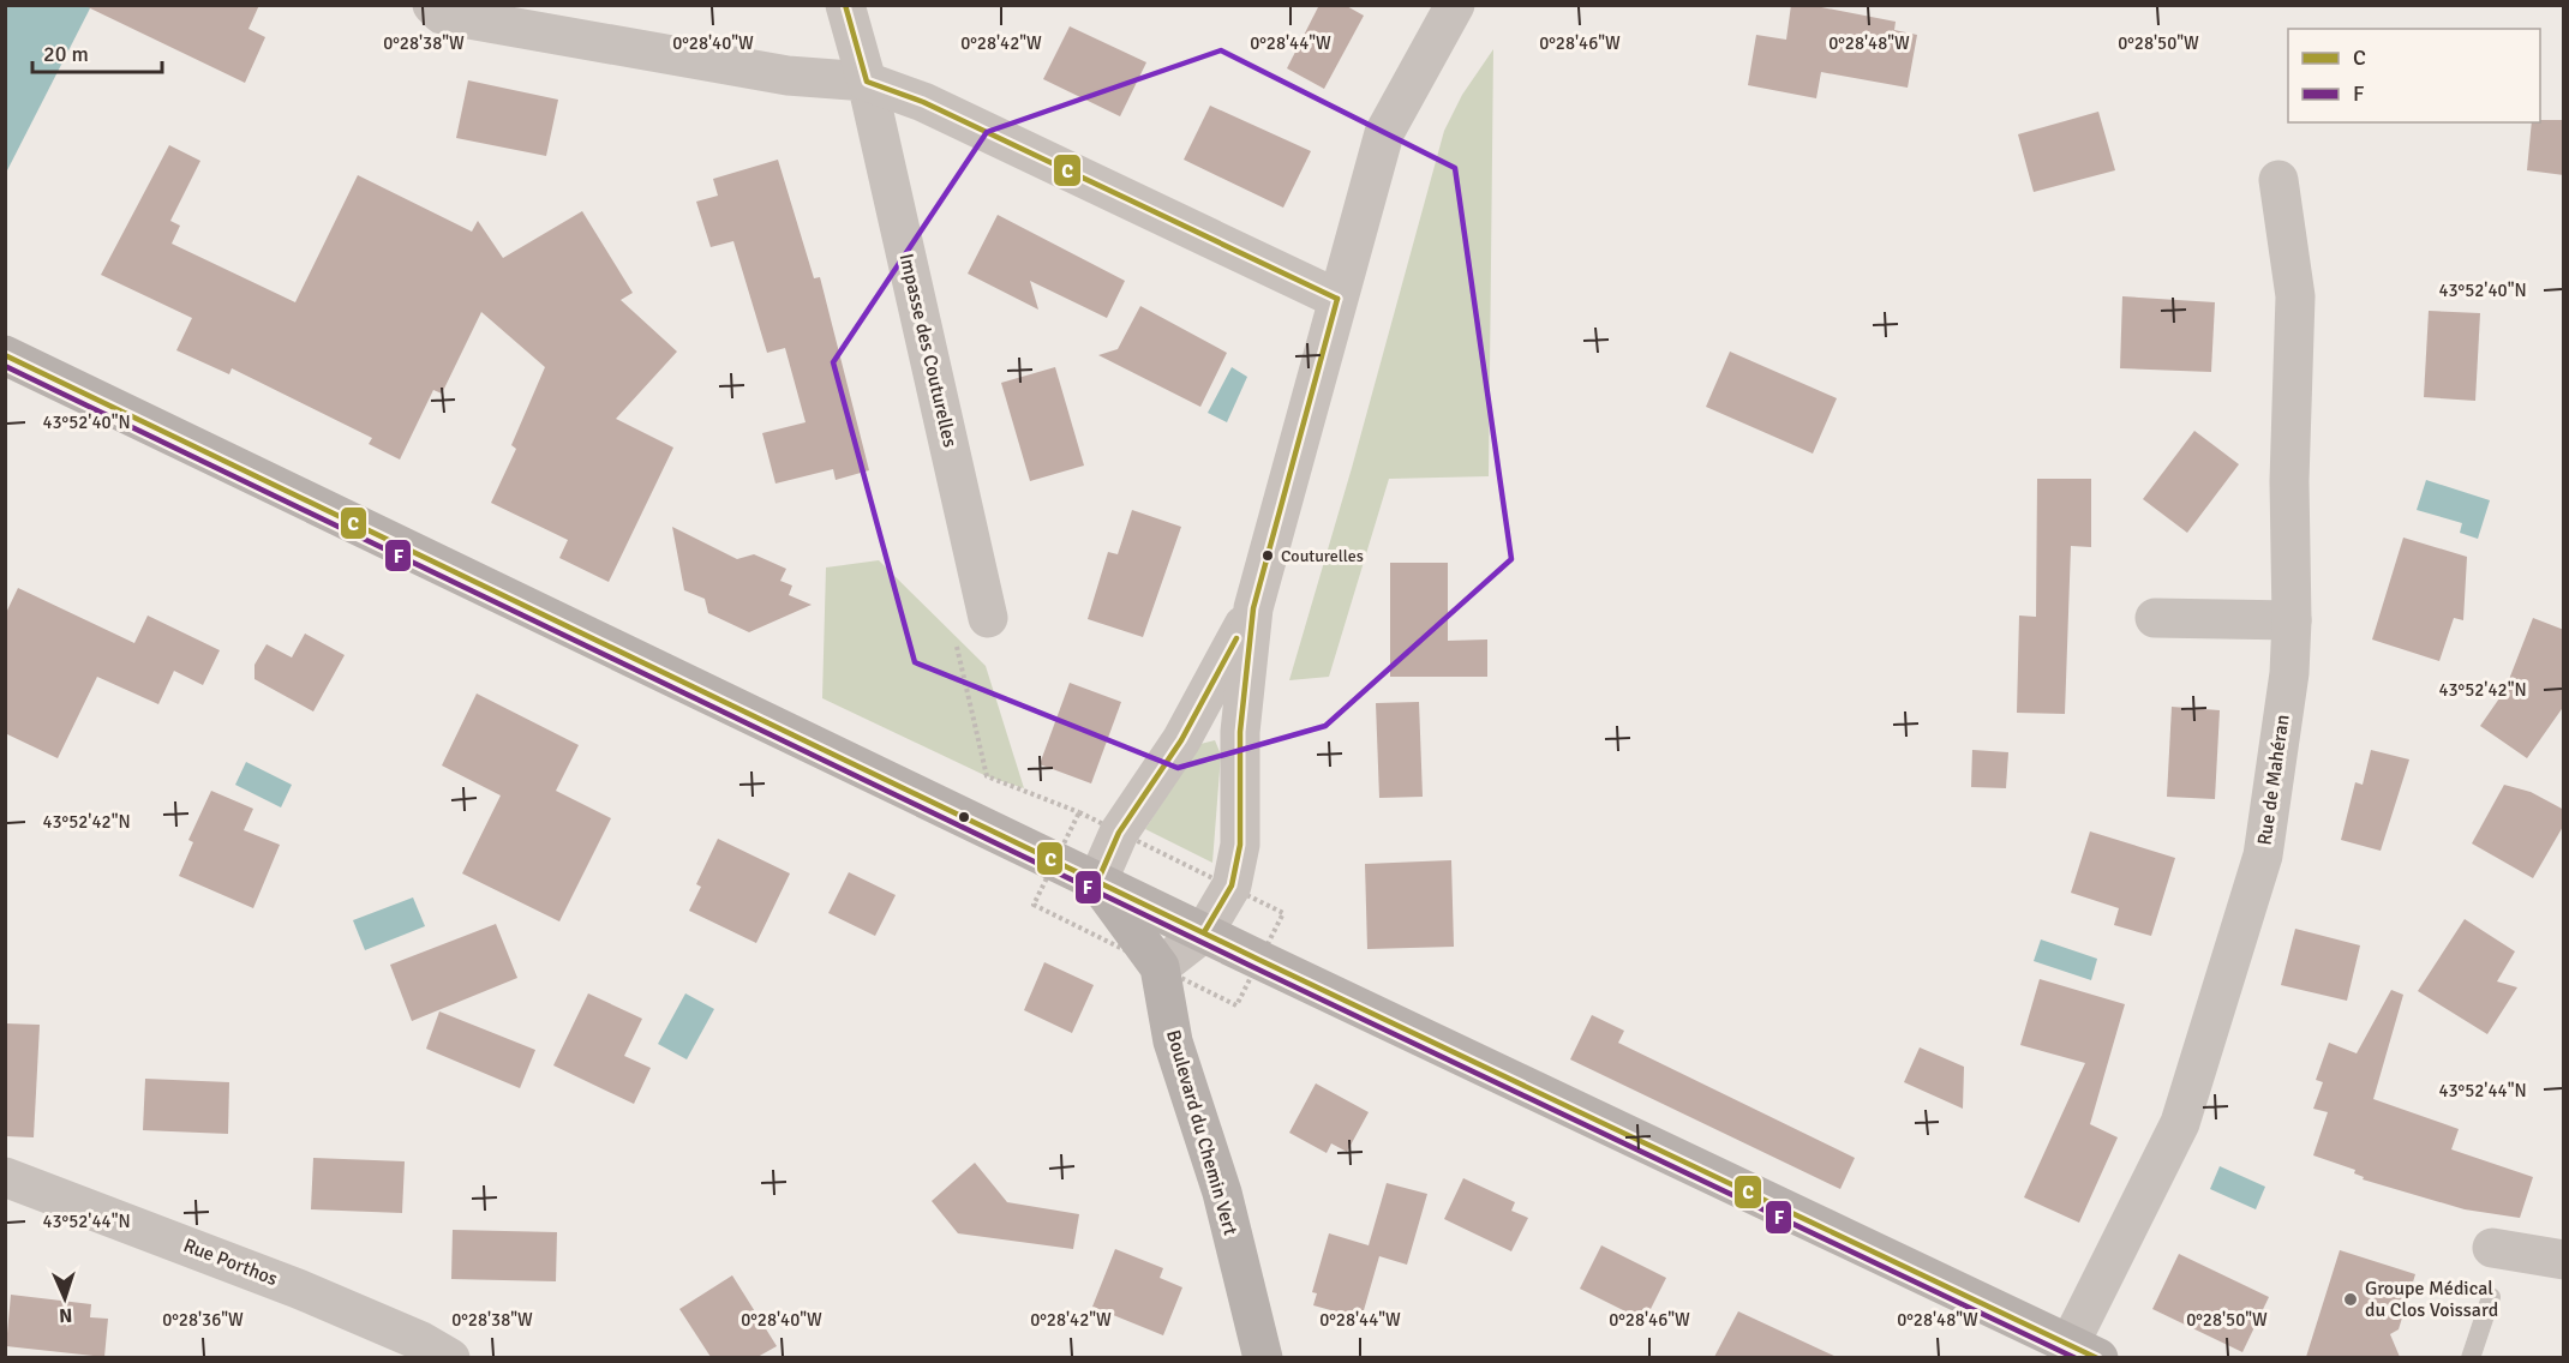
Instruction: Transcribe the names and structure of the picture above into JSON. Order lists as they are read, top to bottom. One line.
{"streets":{"main road":["Boulevard du Chemin Vert"],"street":["Impasse des Couturelles","Rue de Mahéran","Rue Porthos"]},"places":["Couturelles","Groupe Médical du Clos Voissard"],"lines":["transit line C","transit line F"],"legend":["C","F"],"scale_bar":"20 m","north":"bottom","coordinates":["0°28'38\"W","0°28'40\"W","0°28'42\"W","0°28'44\"W","0°28'46\"W","0°28'48\"W","0°28'50\"W","43°52'40\"N","43°52'42\"N","43°52'44\"N","0°28'36\"W"]}
